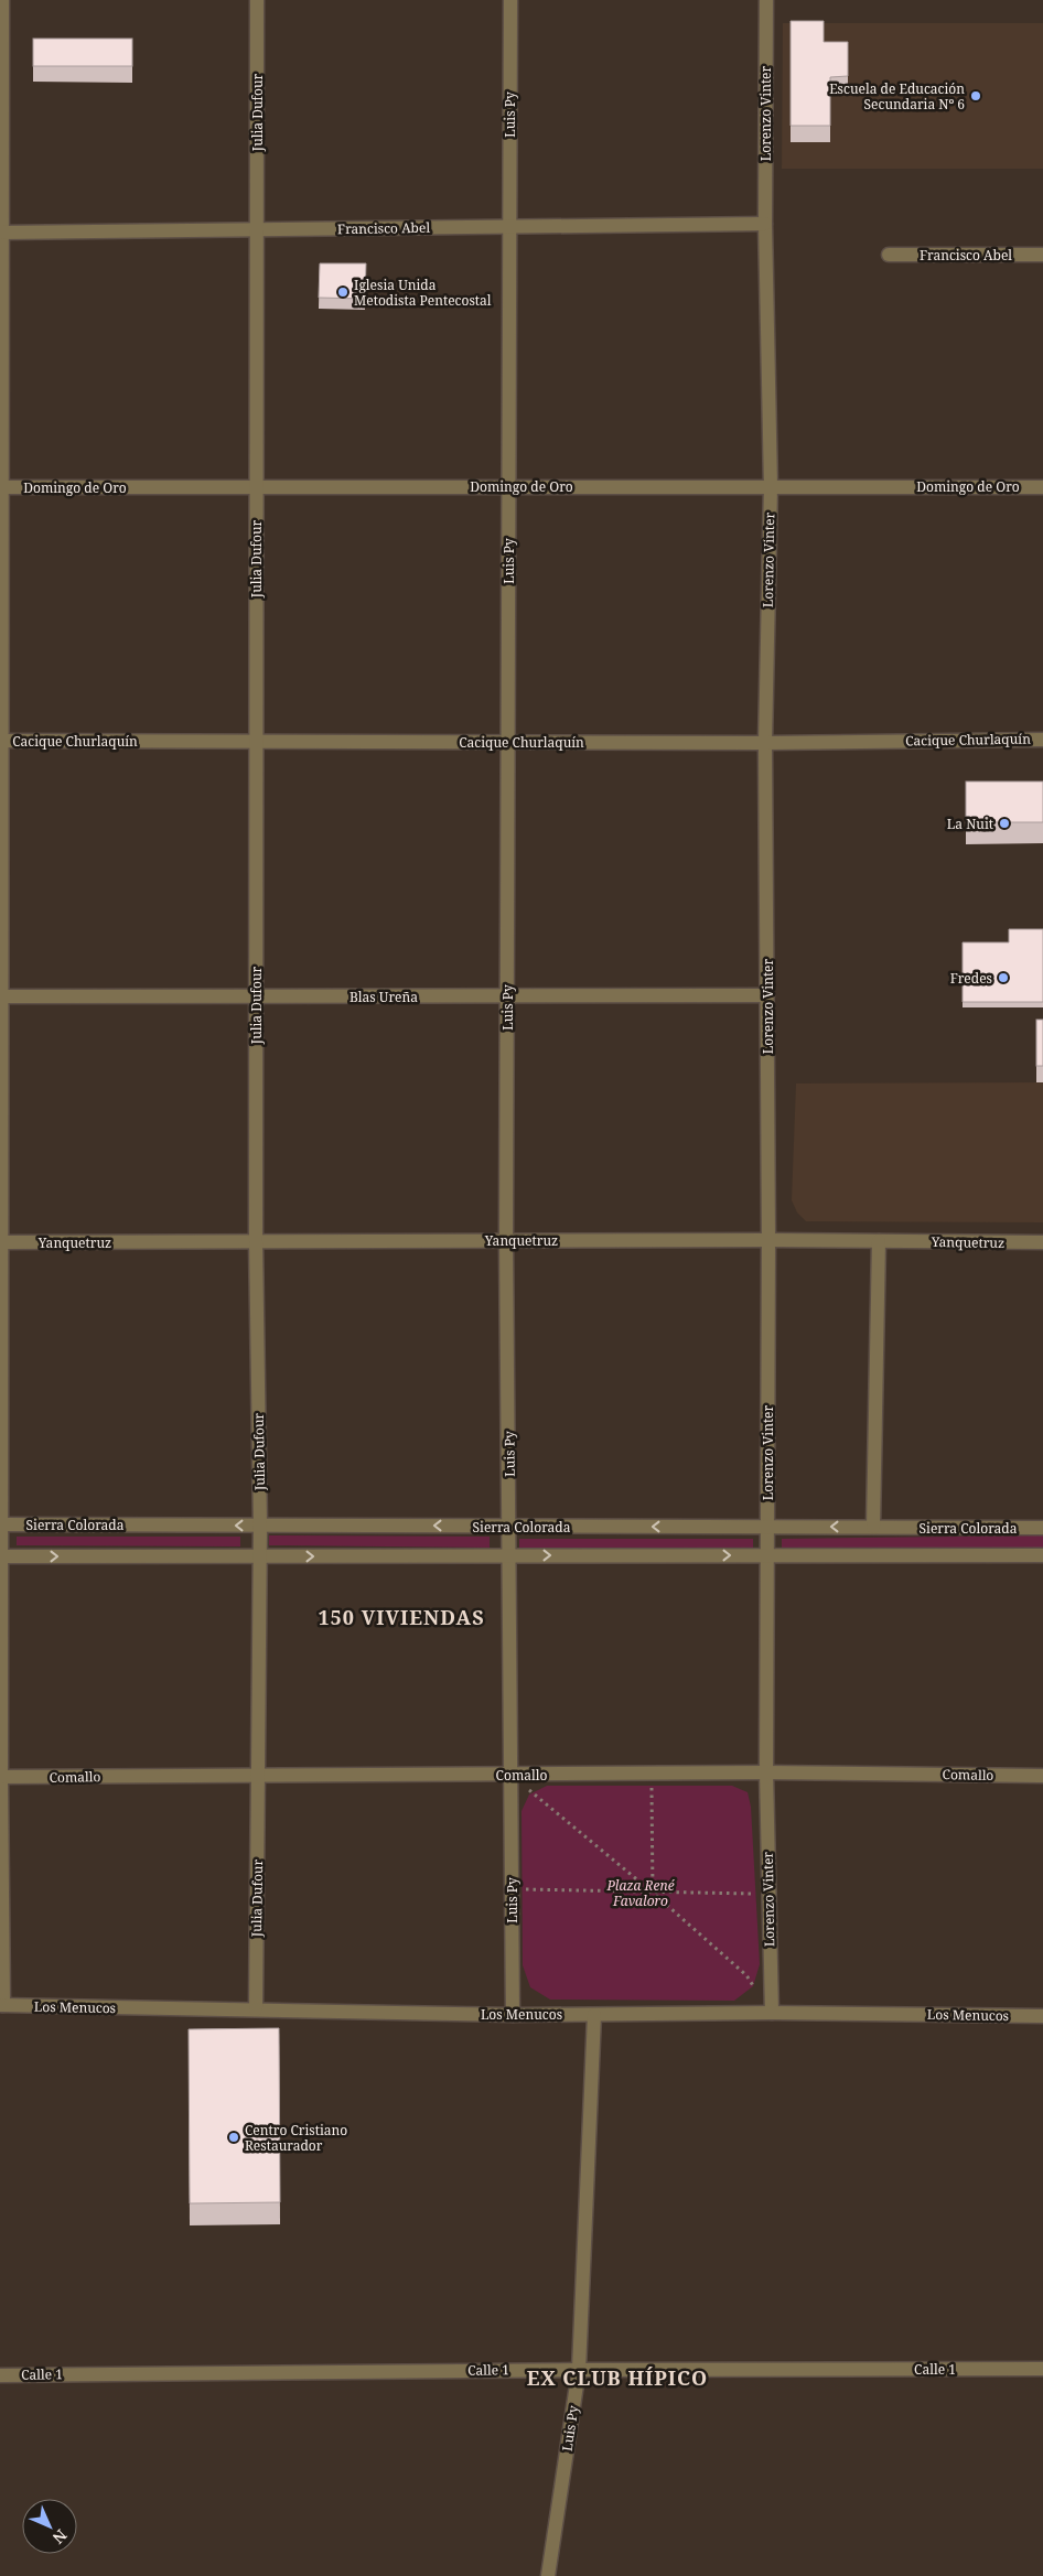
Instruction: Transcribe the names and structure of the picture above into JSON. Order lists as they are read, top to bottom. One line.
{"streets":{"street":["Julia Dufour","Lorenzo Vinter","Luis Py","Francisco Abel","Domingo de Oro","Cacique Churlaquín","Blas Ureña","Yanquetruz","Sierra Colorada","Comallo","Los Menucos","Calle 1"]},"crossings":[["Julia Dufour","Francisco Abel"],["Julia Dufour","Domingo de Oro"],["Julia Dufour","Cacique Churlaquín"],["Julia Dufour","Blas Ureña"],["Julia Dufour","Yanquetruz"],["Julia Dufour","Sierra Colorada"],["Julia Dufour","Comallo"],["Julia Dufour","Los Menucos"],["Lorenzo Vinter","Francisco Abel"],["Lorenzo Vinter","Domingo de Oro"],["Lorenzo Vinter","Cacique Churlaquín"],["Lorenzo Vinter","Blas Ureña"],["Lorenzo Vinter","Yanquetruz"],["Lorenzo Vinter","Sierra Colorada"],["Lorenzo Vinter","Comallo"],["Lorenzo Vinter","Los Menucos"],["Luis Py","Francisco Abel"],["Luis Py","Domingo de Oro"],["Luis Py","Cacique Churlaquín"],["Luis Py","Blas Ureña"],["Luis Py","Yanquetruz"],["Luis Py","Sierra Colorada"],["Luis Py","Comallo"],["Luis Py","Los Menucos"],["Luis Py","Calle 1"]],"districts":["150 VIVIENDAS","EX CLUB HÍPICO"],"parks":["Plaza René Favaloro"],"places":["Escuela de Educación Secundaria Nº 6","Iglesia Unida Metodista Pentecostal","La Nuit","Fredes","Centro Cristiano Restaurador"],"north":"bottom right"}
